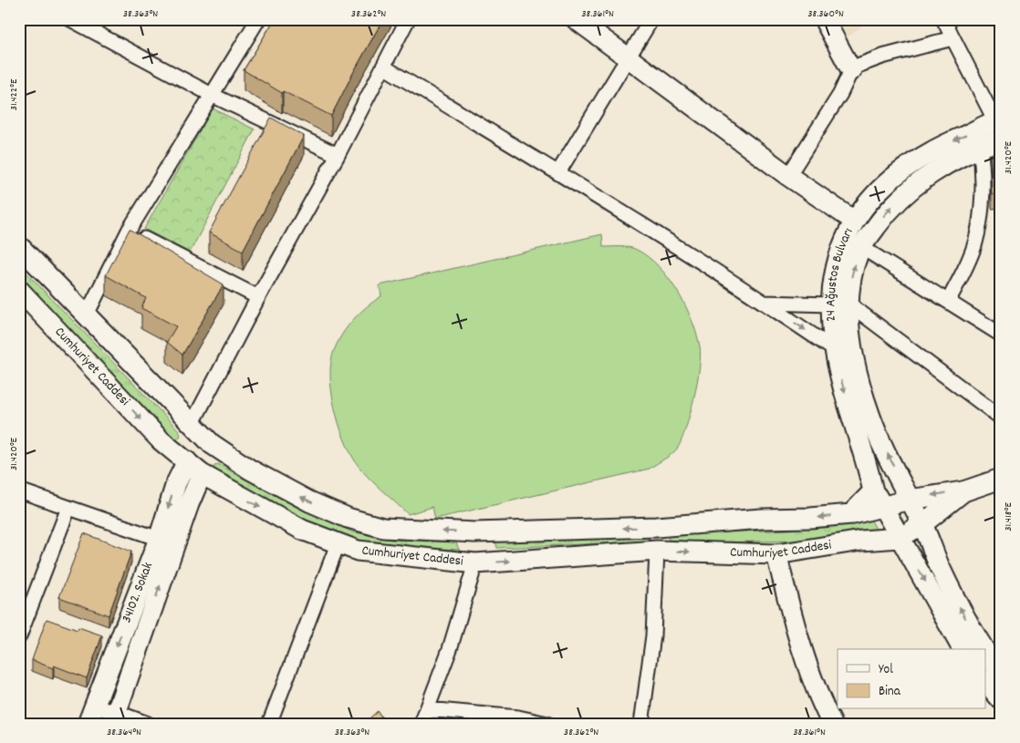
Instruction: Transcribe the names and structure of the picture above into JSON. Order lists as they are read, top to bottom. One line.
{"streets":{"main road":["24 Ağustos Bulvarı","Cumhuriyet Caddesi","34102. Sokak"]},"crossings":[["24 Ağustos Bulvarı","Cumhuriyet Caddesi"],["Cumhuriyet Caddesi","34102. Sokak"]],"legend":["Yol","Bina"],"coordinates":["38.363°N","38.362°N","38.361°N","38.360°N","31.422°E","31.420°E","31.418°E","38.364°N"]}
